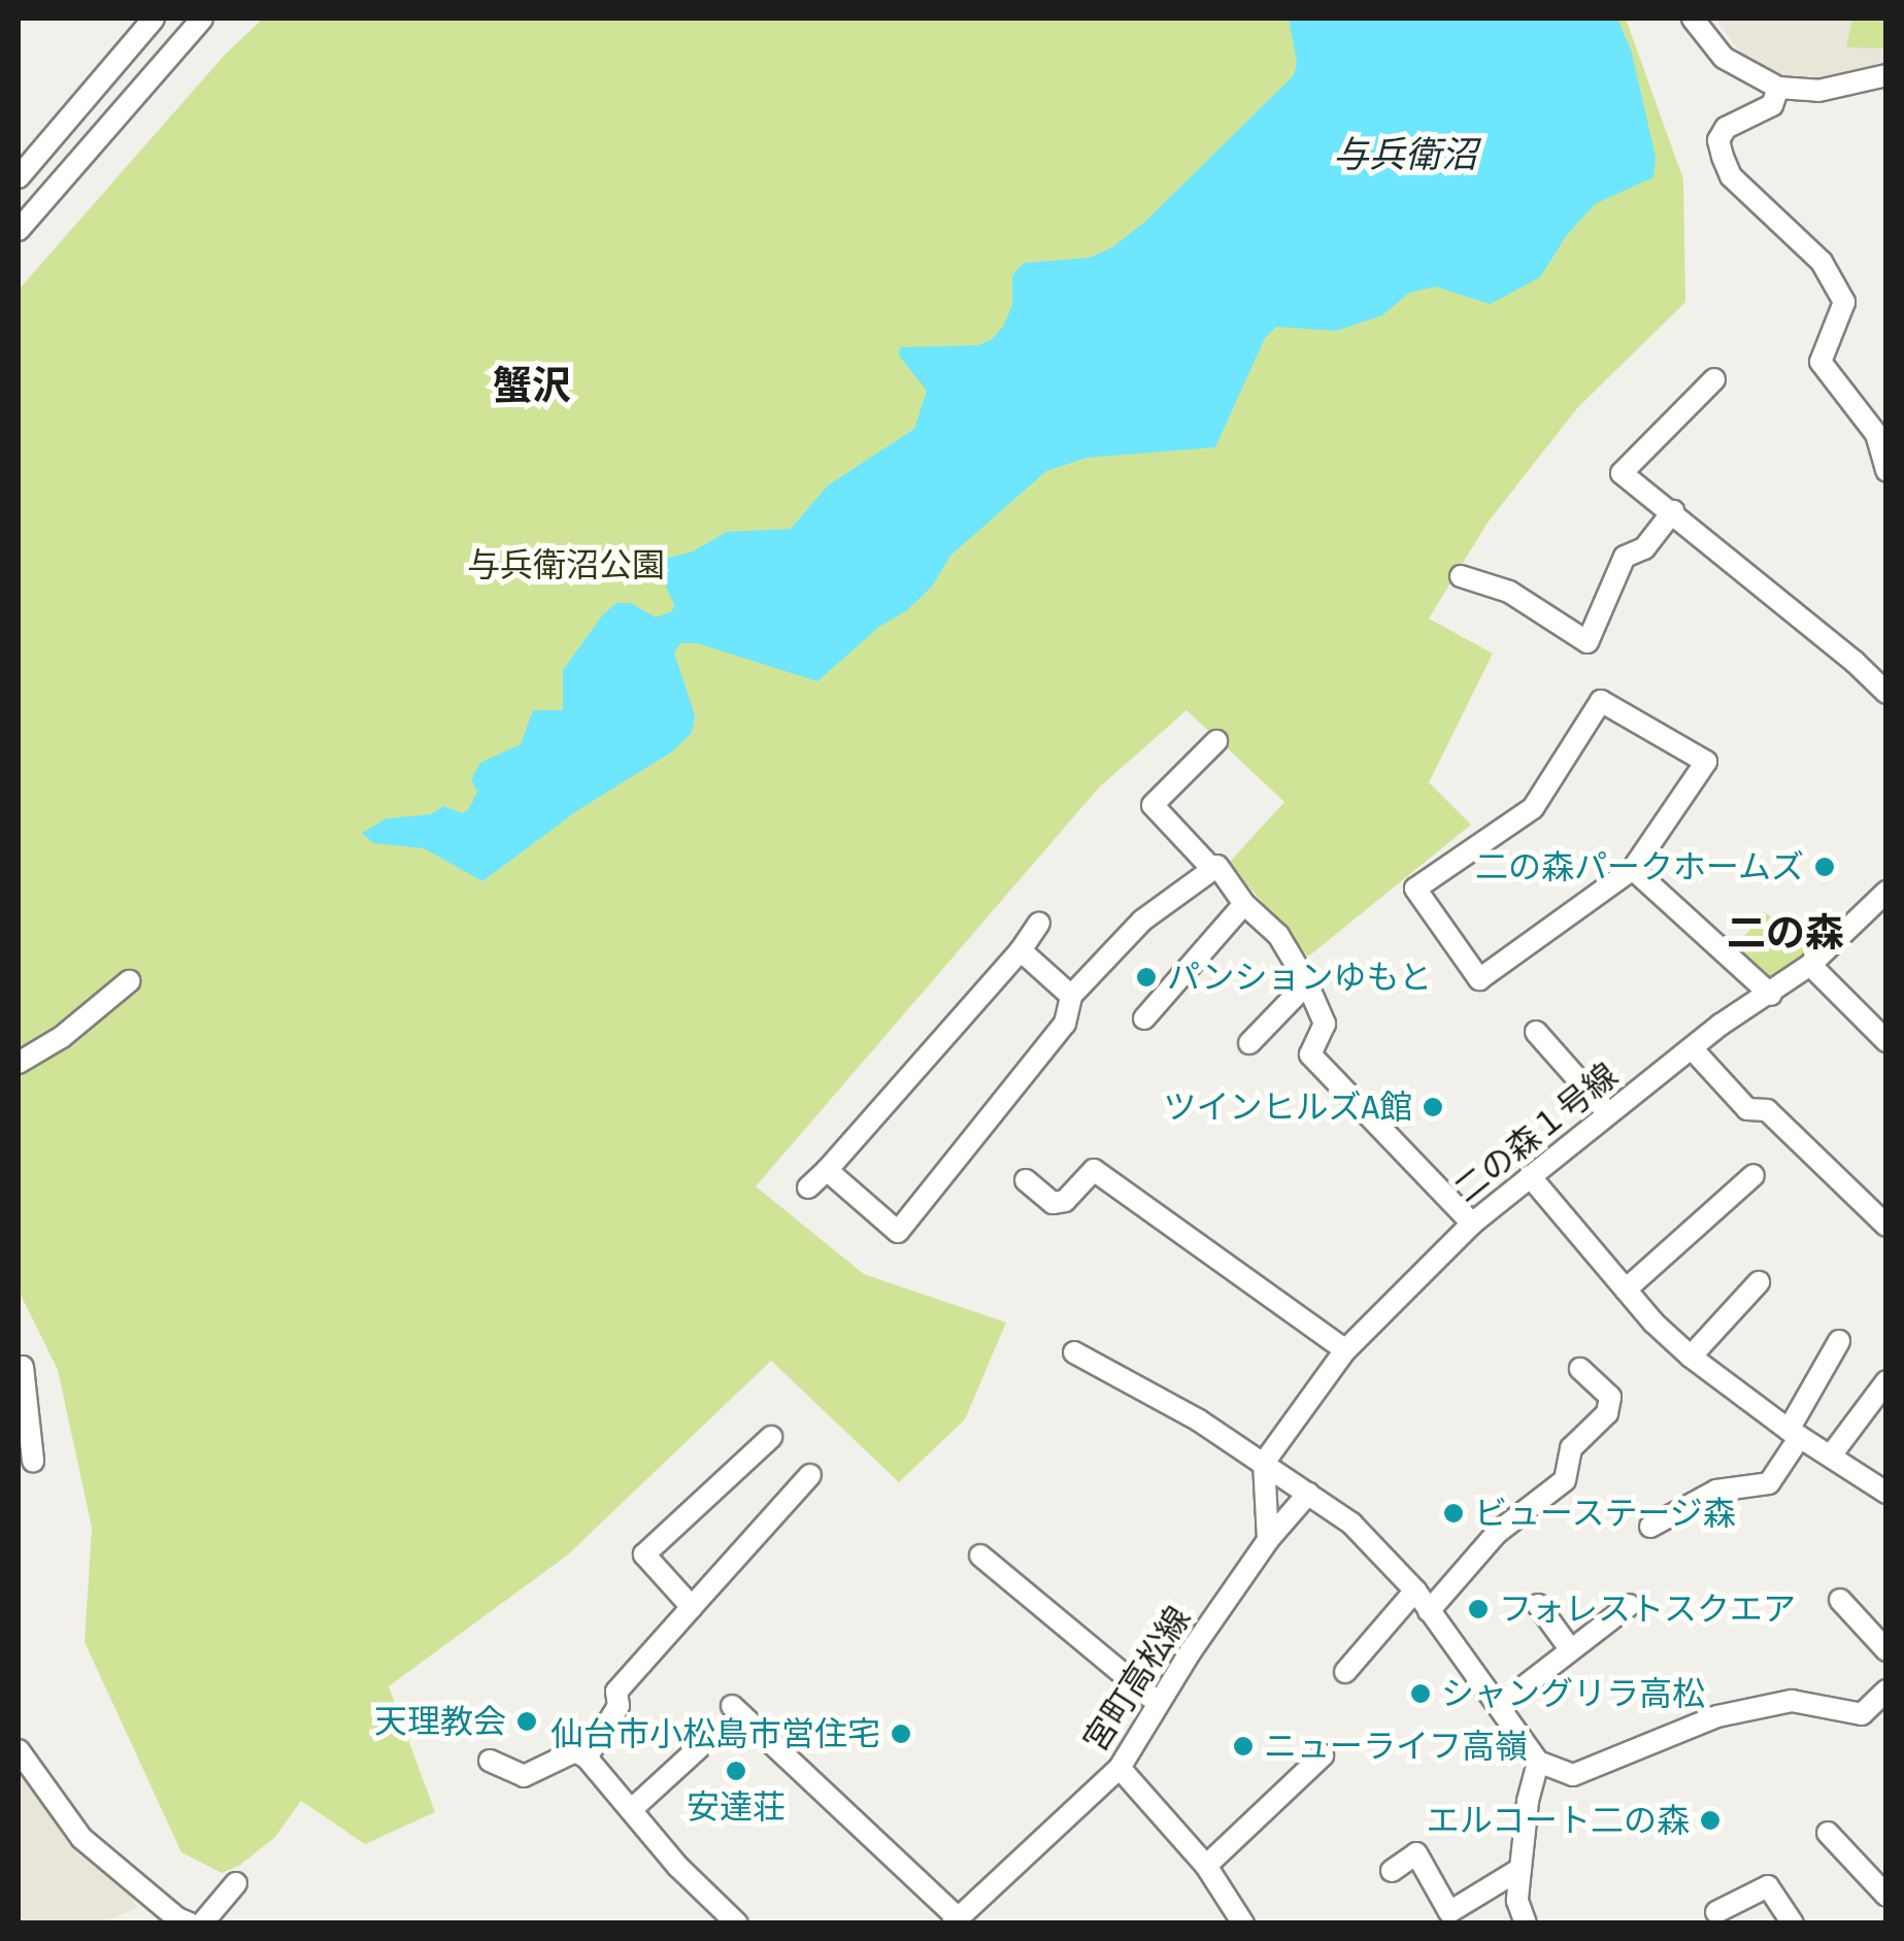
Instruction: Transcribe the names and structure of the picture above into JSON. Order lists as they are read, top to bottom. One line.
{"streets":{"street":["二の森１号線","宮町高松線"]},"districts":["蟹沢","二の森"],"water":["与兵衛沼"],"parks":["与兵衛沼公園"],"places":["二の森パークホームズ","パンションゆもと","ツインヒルズA館","ビューステージ森","フォレストスクエア","シャングリラ高松","天理教会","仙台市小松島市営住宅","ニューライフ高嶺","安達荘","エルコート二の森"]}
